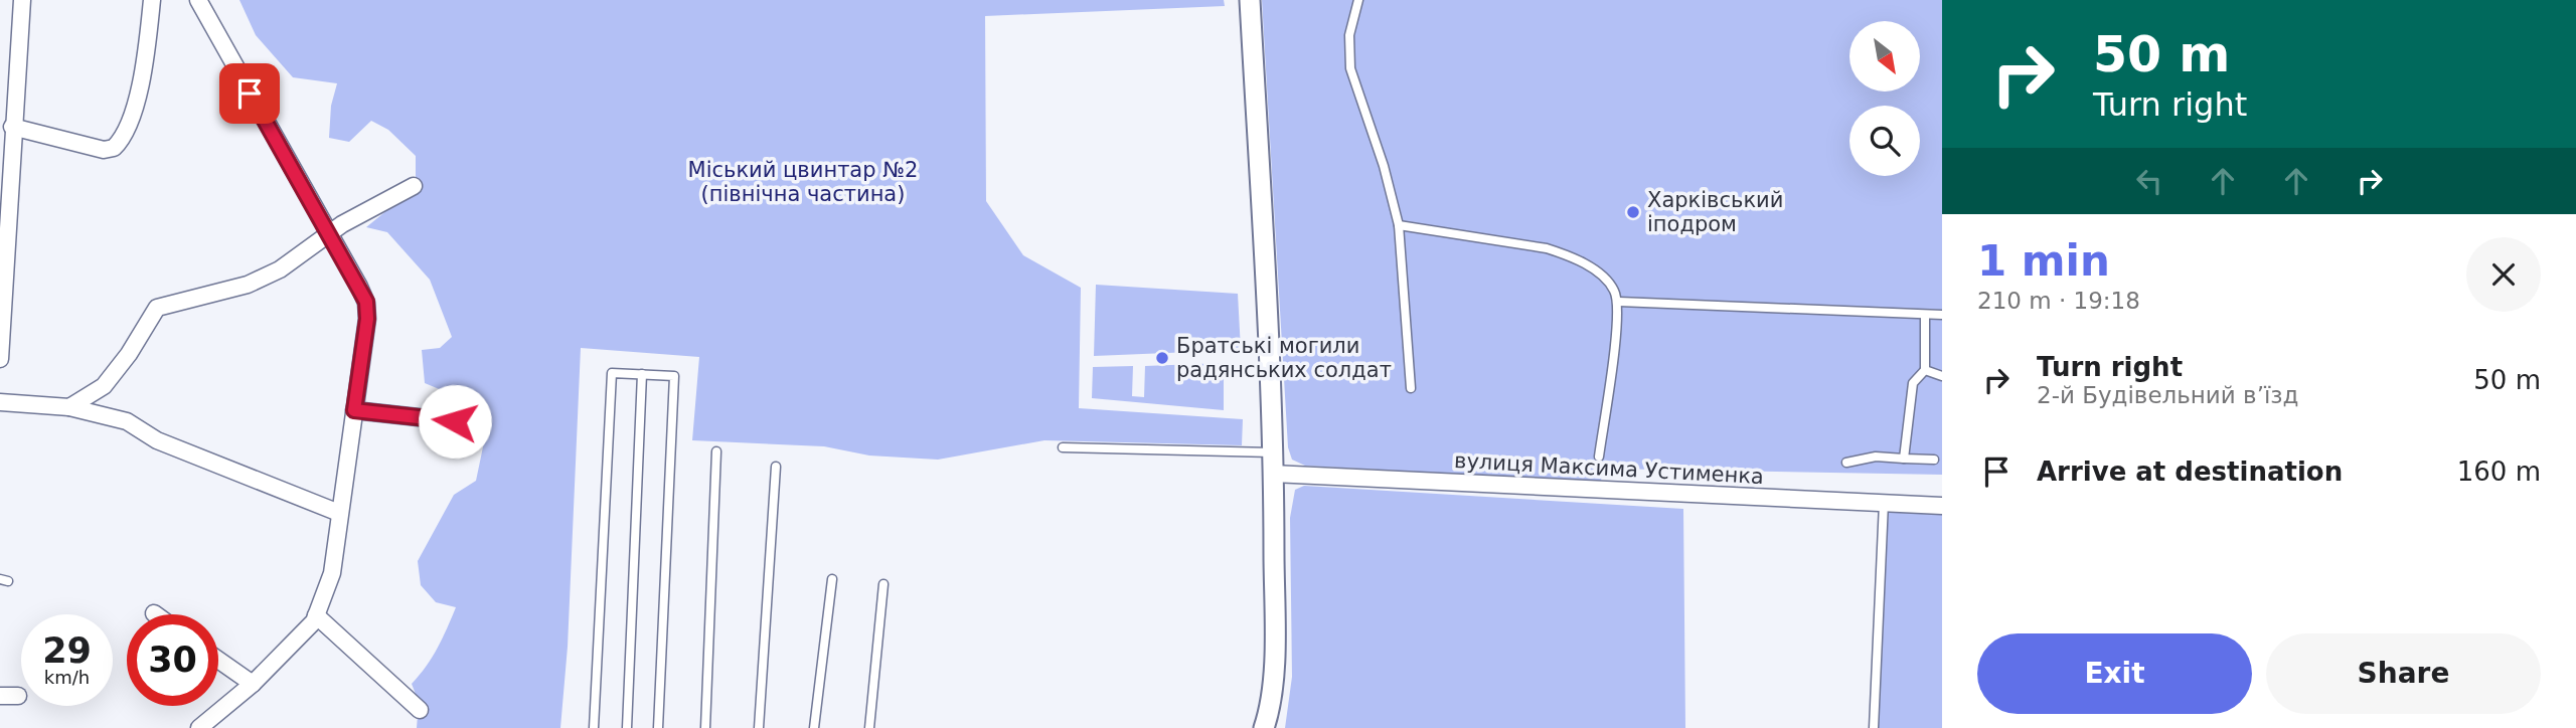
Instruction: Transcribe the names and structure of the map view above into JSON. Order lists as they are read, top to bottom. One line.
{"streets":{"street":["вулиця Максима Устименка"]},"parks":["Міський цвинтар №2 (північна частина)"],"places":["Харківський іподром","Братські могили радянських солдат"],"north":"bottom right","page":{"turn":["50 m","Turn right"],"heading":["1 min","210 m · 19:18"],"list":[{"name":"Turn right","note":"2-й Будівельний в’їзд","value":"50 m"},{"name":"Arrive at destination","value":"160 m"}],"speed":"29 km/h","limit":"30","buttons":["Exit","Share"]}}
